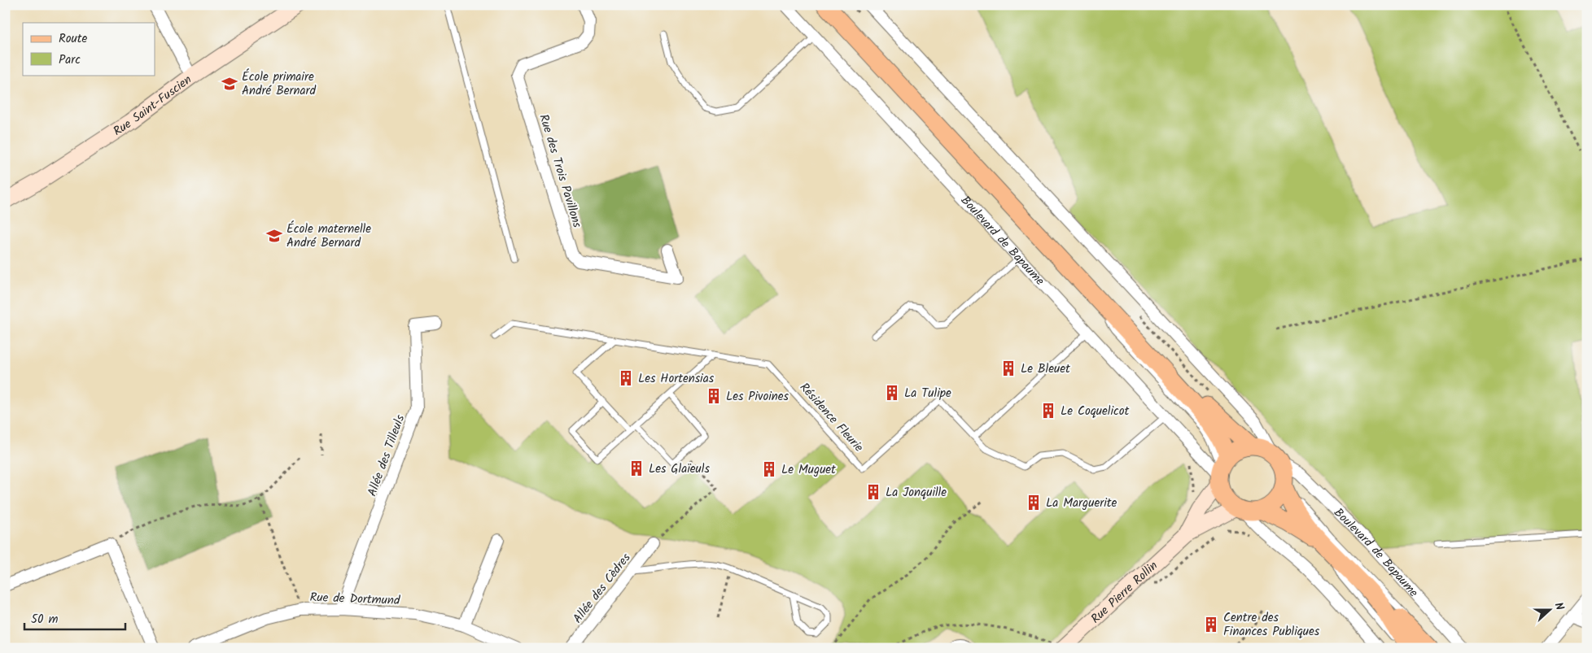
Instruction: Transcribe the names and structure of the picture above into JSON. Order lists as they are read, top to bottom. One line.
{"streets":{"main road":["Rue Saint-Fuscien","Rue Pierre Rollin"],"street":["Rue des Trois Pavillons","Boulevard de Bapaume","Allée des Tilleuls","Allée des Cèdres","Rue de Dortmund"],"lane":["Résidence Fleurie"]},"crossings":[["Boulevard de Bapaume","Résidence Fleurie"],["Boulevard de Bapaume","Rue Pierre Rollin"],["Allée des Tilleuls","Rue de Dortmund"]],"places":{"school or university":["École primaire André Bernard","École maternelle André Bernard"],"building":["Le Bleuet","Les Hortensias","La Tulipe","Les Pivoines","Le Coquelicot","Les Glaïeuls","Le Muguet","La Jonquille","La Marguerite","Centre des Finances Publiques"]},"legend":["Route","Parc"],"scale_bar":"50 m","north":"right"}
